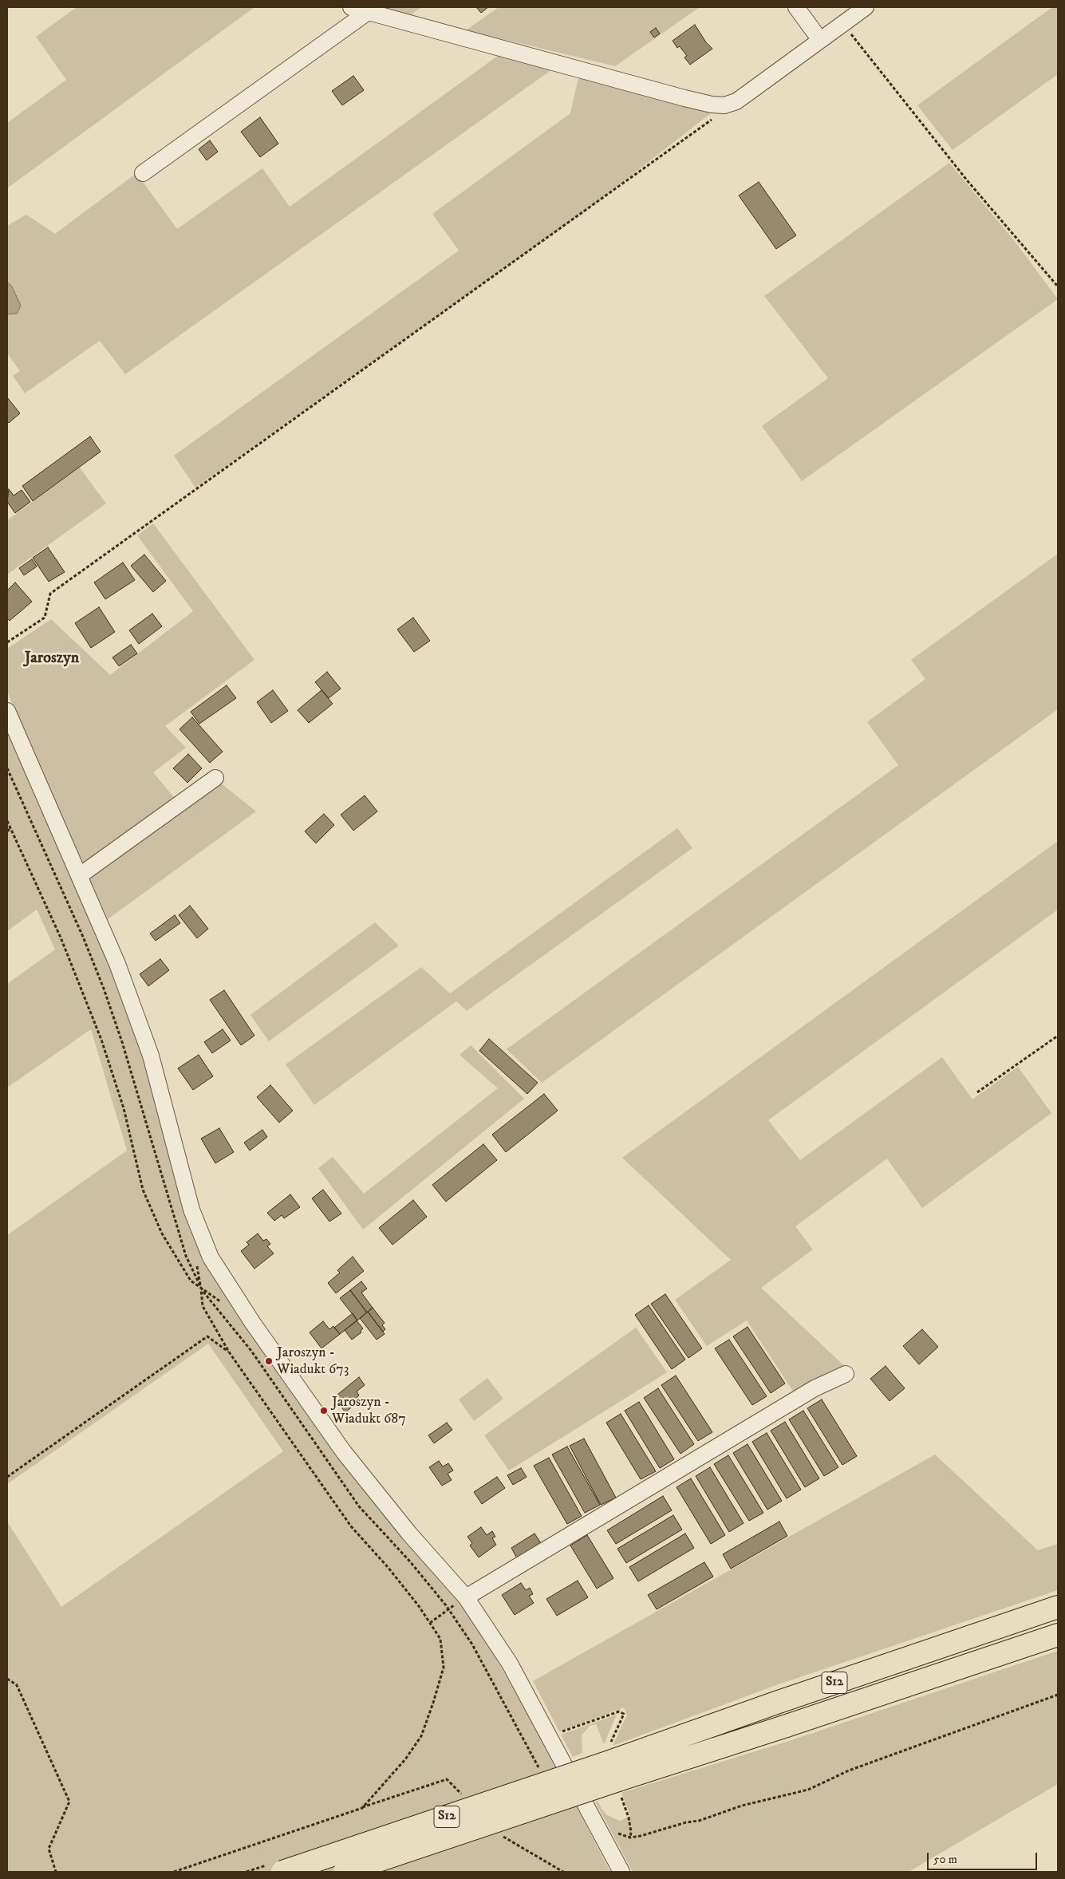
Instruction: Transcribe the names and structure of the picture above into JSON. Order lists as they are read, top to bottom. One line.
{"streets":{"highway":["S12"]},"districts":["Jaroszyn"],"places":["Jaroszyn - Wiadukt 673","Jaroszyn - Wiadukt 687"],"scale_bar":"50 m"}
